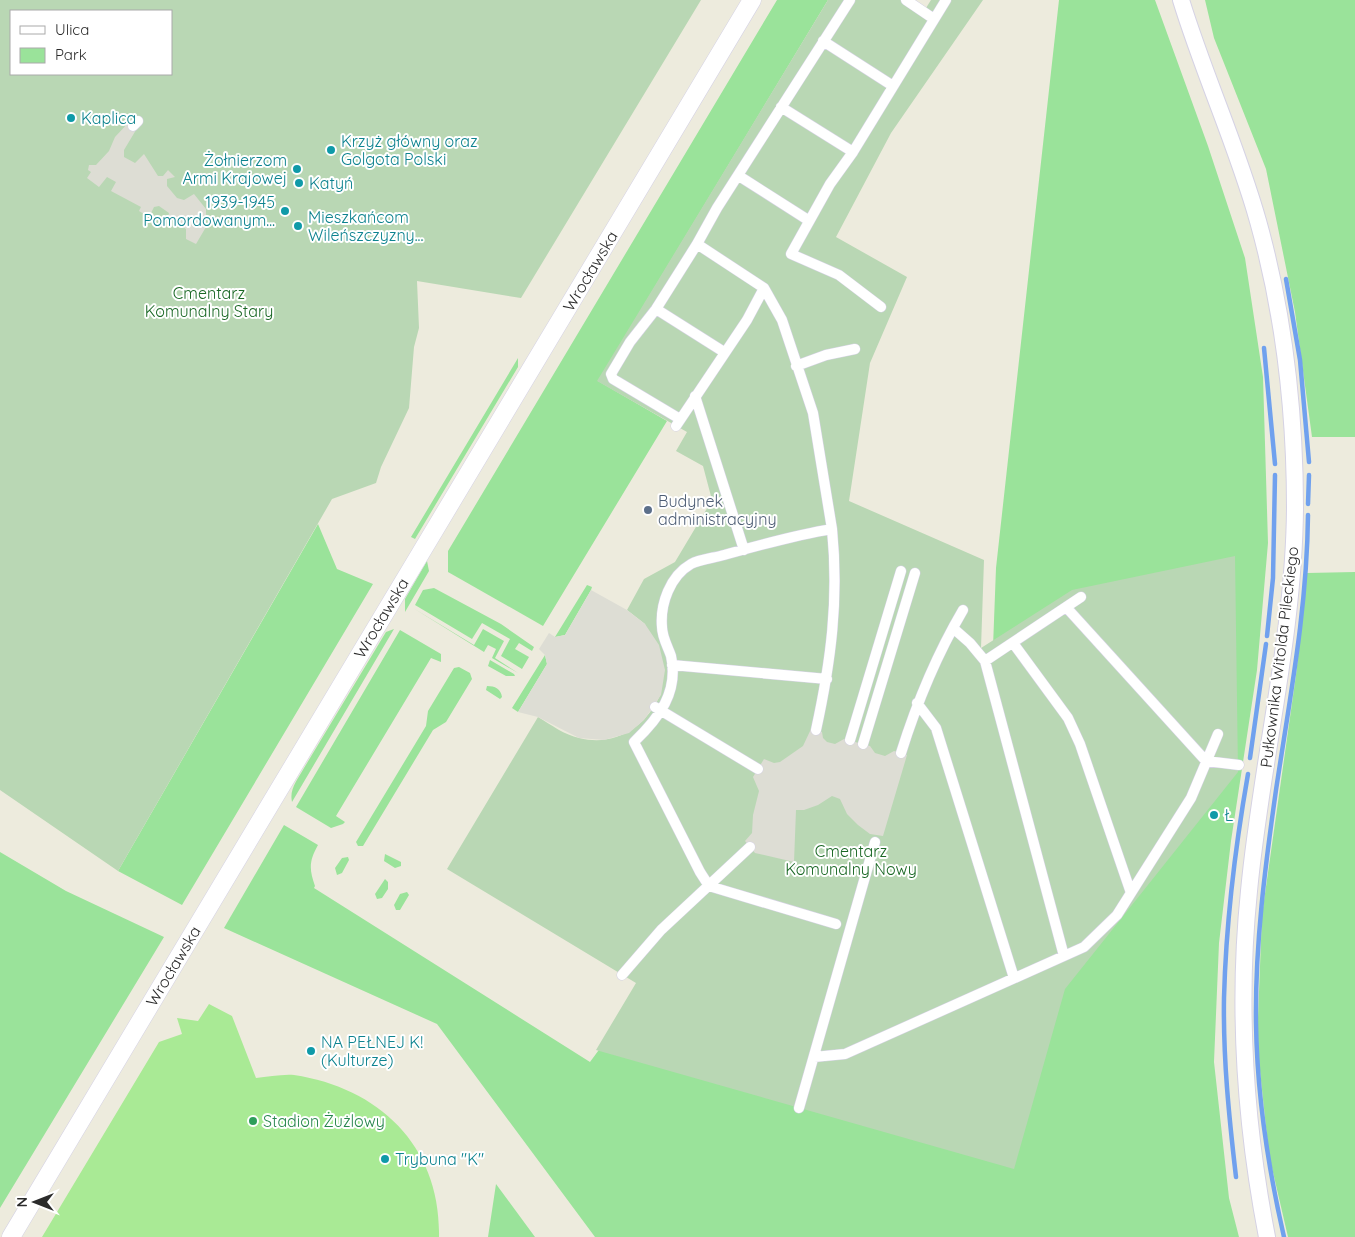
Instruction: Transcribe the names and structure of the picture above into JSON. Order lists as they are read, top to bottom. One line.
{"streets":{"main road":["Wrocławska"],"street":["Pułkownika Witolda Pileckiego"]},"parks":["Cmentarz Komunalny Stary","Cmentarz Komunalny Nowy"],"places":["Kaplica","Krzyż główny oraz Golgota Polski","Żołnierzom Armi Krajowej","Katyń","1939-1945 Pomordowanym...","Mieszkańcom Wileńszczyzny...","Budynek administracyjny","Ł","NA PEŁNEJ K! (Kulturze)","Stadion Żużlowy","Trybuna \"K\""],"legend":["Ulica","Park"],"north":"left"}
